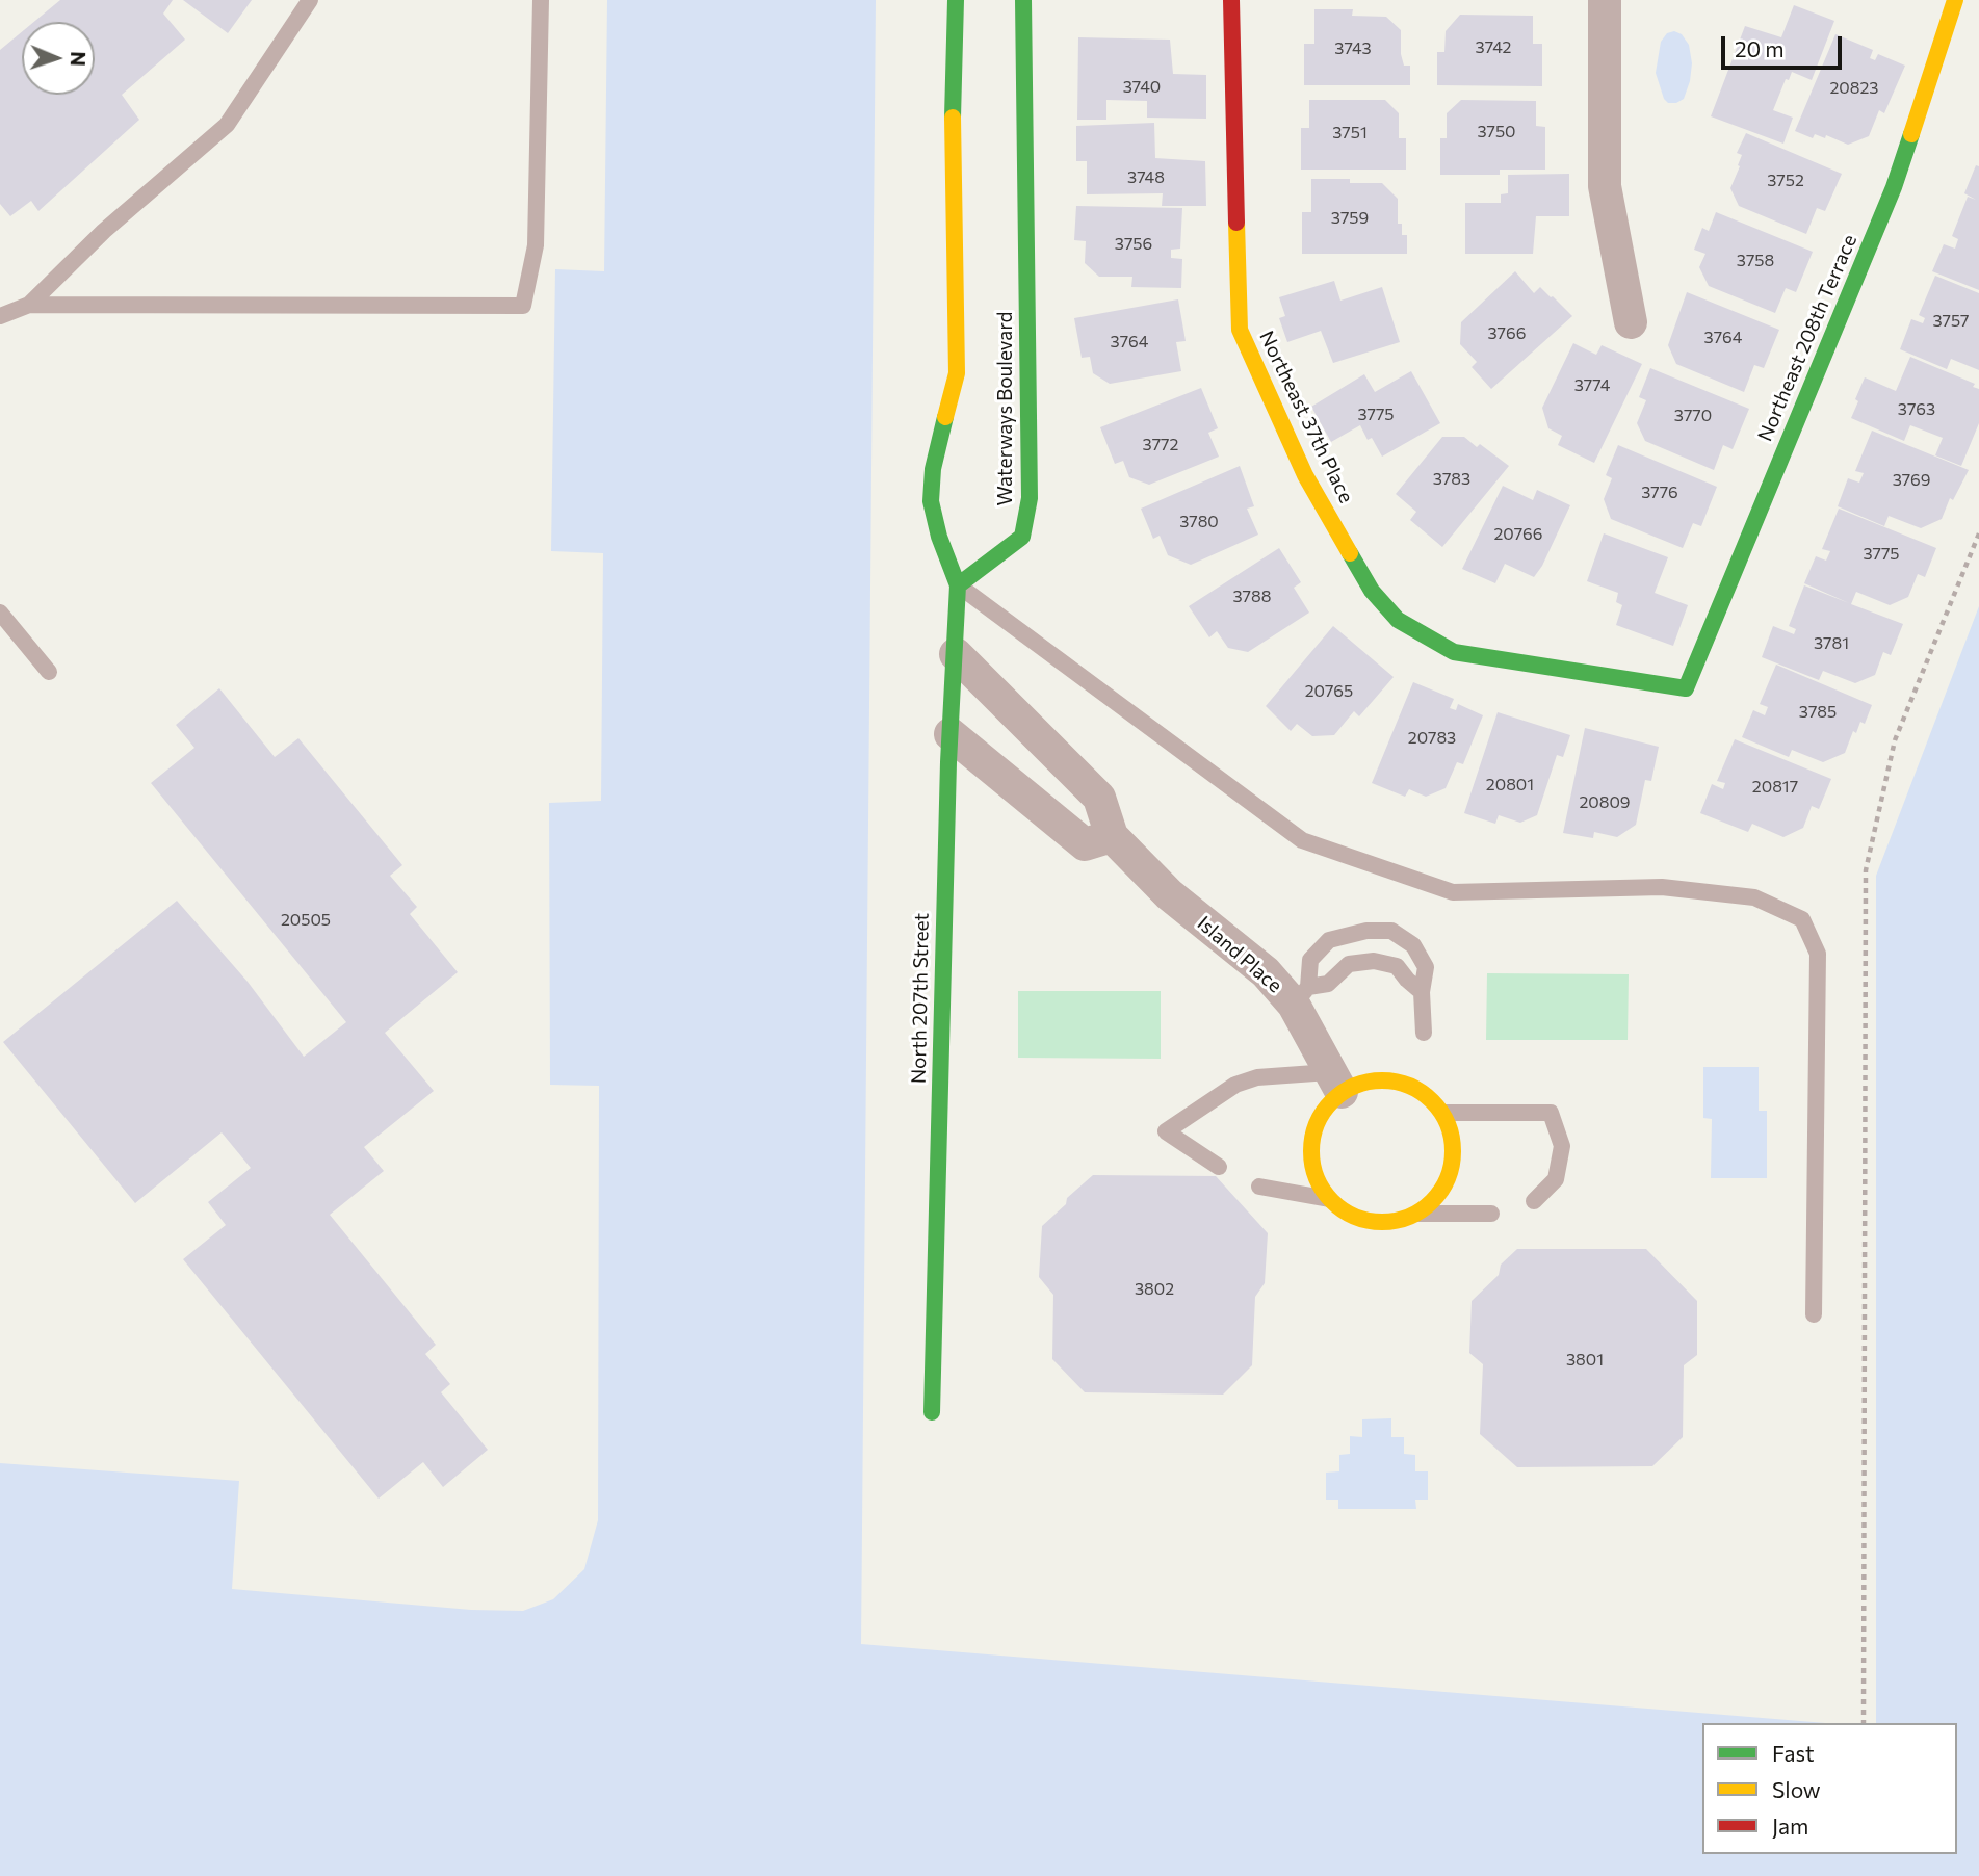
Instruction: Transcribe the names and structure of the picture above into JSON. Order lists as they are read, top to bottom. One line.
{"streets":{"street":["Northeast 208th Terrace","Waterways Boulevard","Northeast 37th Place","Island Place","North 207th Street"]},"crossings":[["Northeast 208th Terrace","Northeast 37th Place"],["Waterways Boulevard","North 207th Street"],["Island Place","North 207th Street"]],"house_numbers":["3742","3743","3740","20823","3750","3751","3748","3752","3759","3756","3758","3757","3766","3764","3764","3774","3763","3775","3770","3772","3783","3769","3776","3780","20766","3775","3788","3781","20765","3785","20783","20801","20817","20809","20505","3802","3801"],"legend":["Fast","Slow","Jam"],"scale_bar":"20 m","north":"right"}
